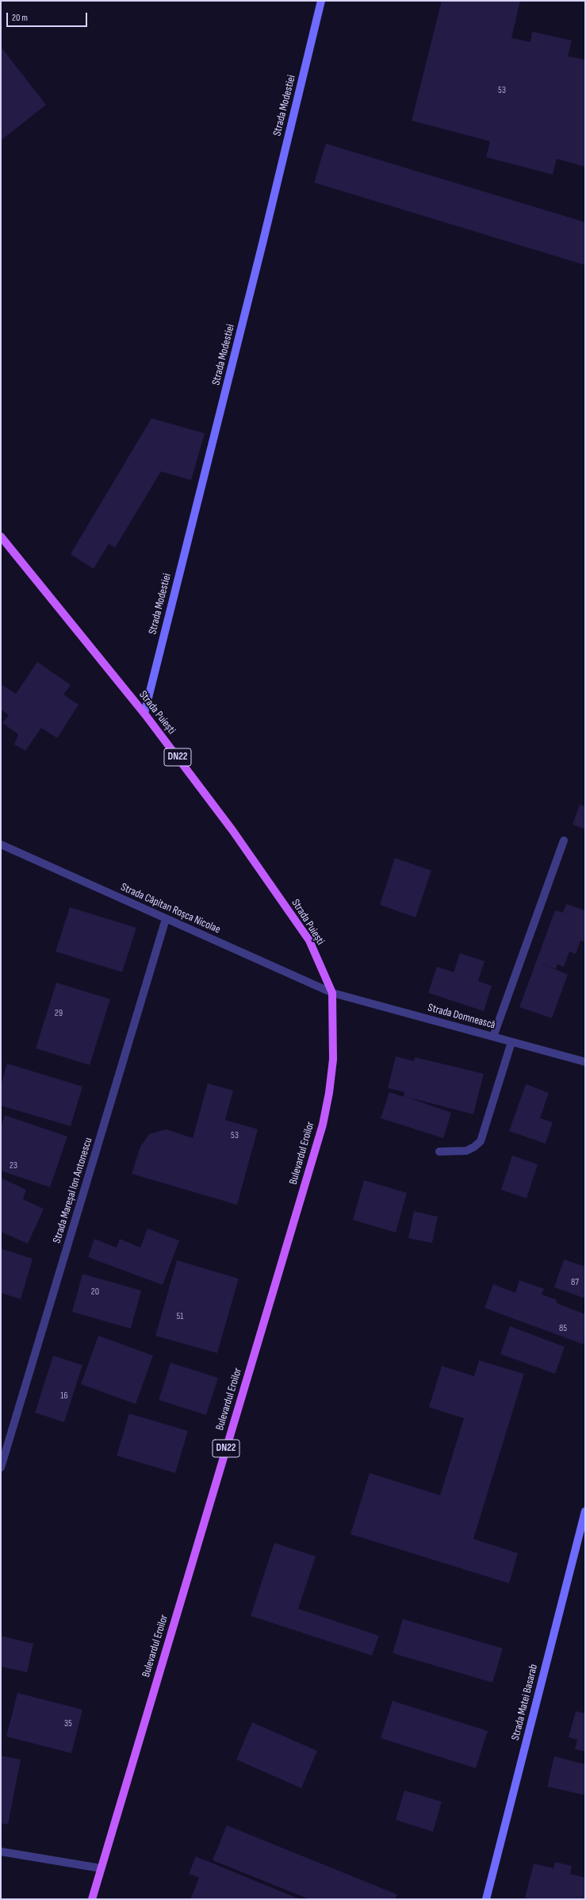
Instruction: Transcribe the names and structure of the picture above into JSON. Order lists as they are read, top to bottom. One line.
{"streets":{"main road":["Strada Puiești","DN22","Bulevardul Eroilor"],"street":["Strada Modestiei","Strada Căpitan Roșca Nicolae","Strada Domnească","Strada Mareșal Ion Antonescu","Strada Matei Basarab"]},"crossings":[["Strada Modestiei","Strada Puiești"],["Strada Puiești","Strada Căpitan Roșca Nicolae"],["Strada Puiești","Strada Domnească"],["Strada Puiești","Bulevardul Eroilor"],["Strada Căpitan Roșca Nicolae","Strada Domnească"],["Strada Căpitan Roșca Nicolae","Bulevardul Eroilor"],["Strada Căpitan Roșca Nicolae","Strada Mareșal Ion Antonescu"],["Strada Domnească","Bulevardul Eroilor"]],"house_numbers":["53","29","53","23","87","20","51","85","16","35"],"scale_bar":"20 m"}
